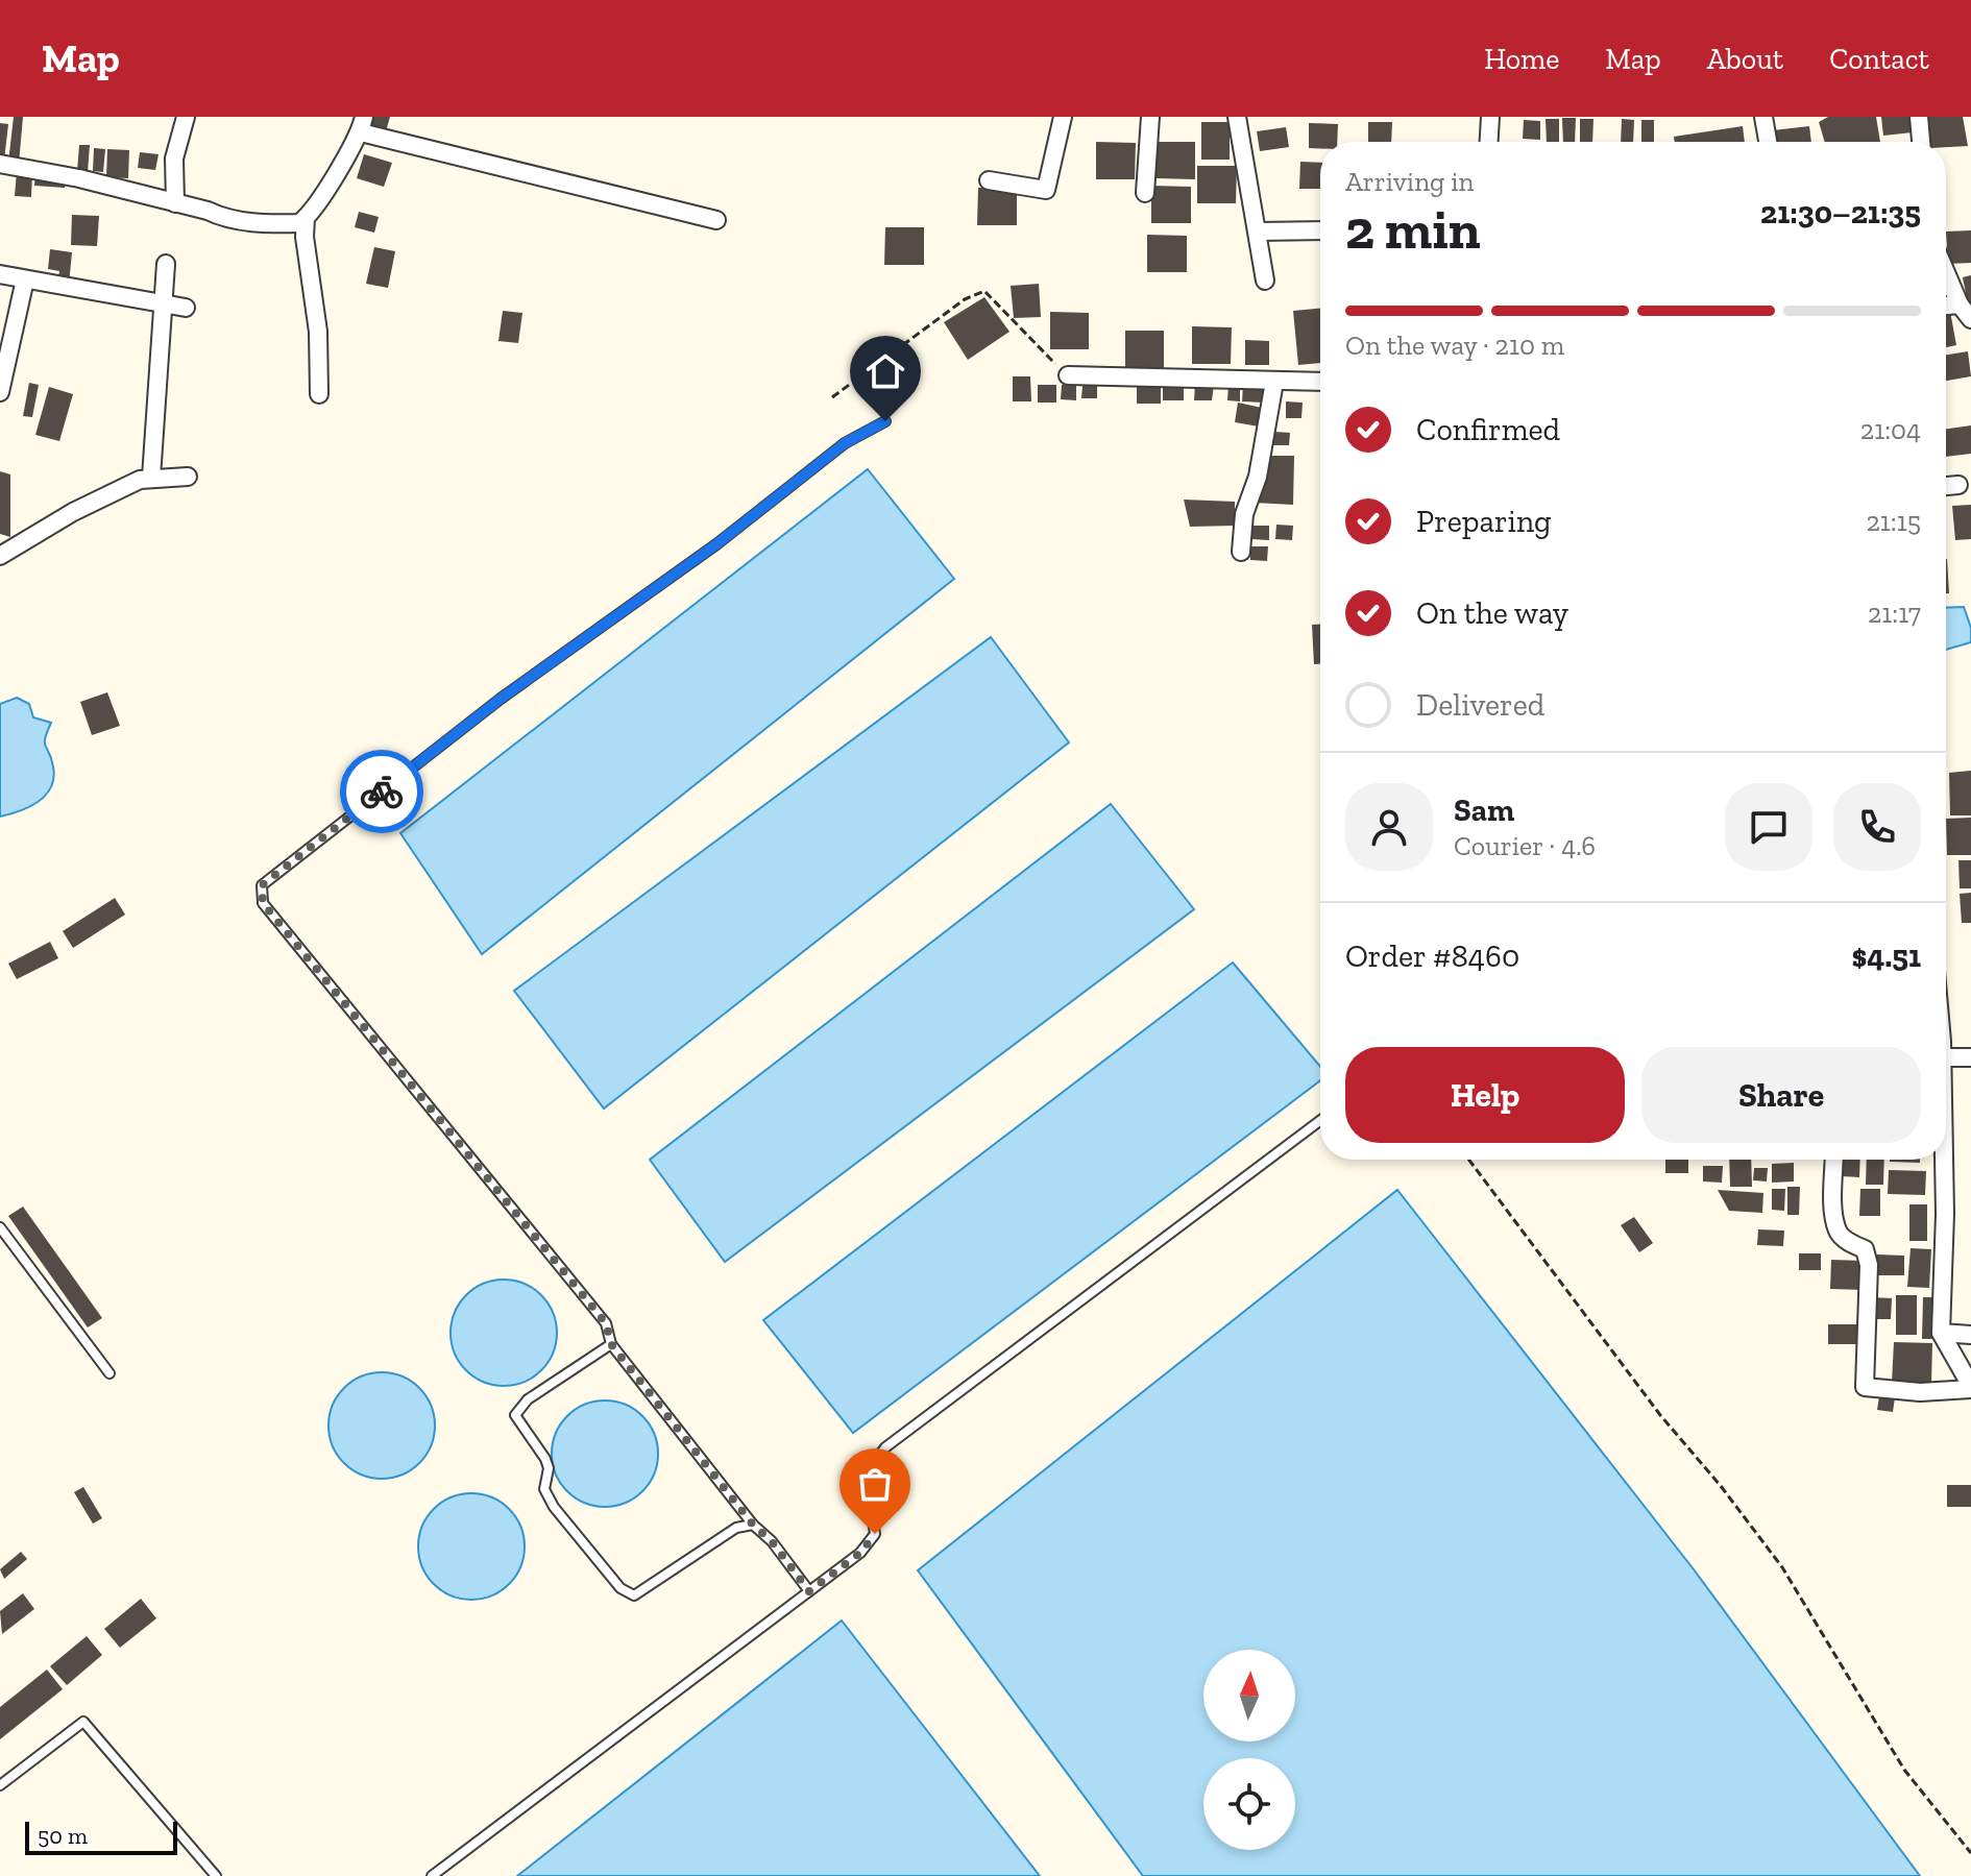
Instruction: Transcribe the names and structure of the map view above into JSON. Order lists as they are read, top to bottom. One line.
{"scale_bar":"50 m","north":"top","page":{"header":"Map","nav":["Home","Map","About","Contact"],"heading":["2 min","Arriving in","21:30–21:35"],"panel":["Sam","Courier · 4.6","Order #8460","$4.51"],"bar":"On the way · 210 m","list":[["Confirmed","21:04"],["Preparing","21:15"],["On the way","21:17"],"Delivered"],"buttons":["Help","Share"],"scale":"50 m"}}
